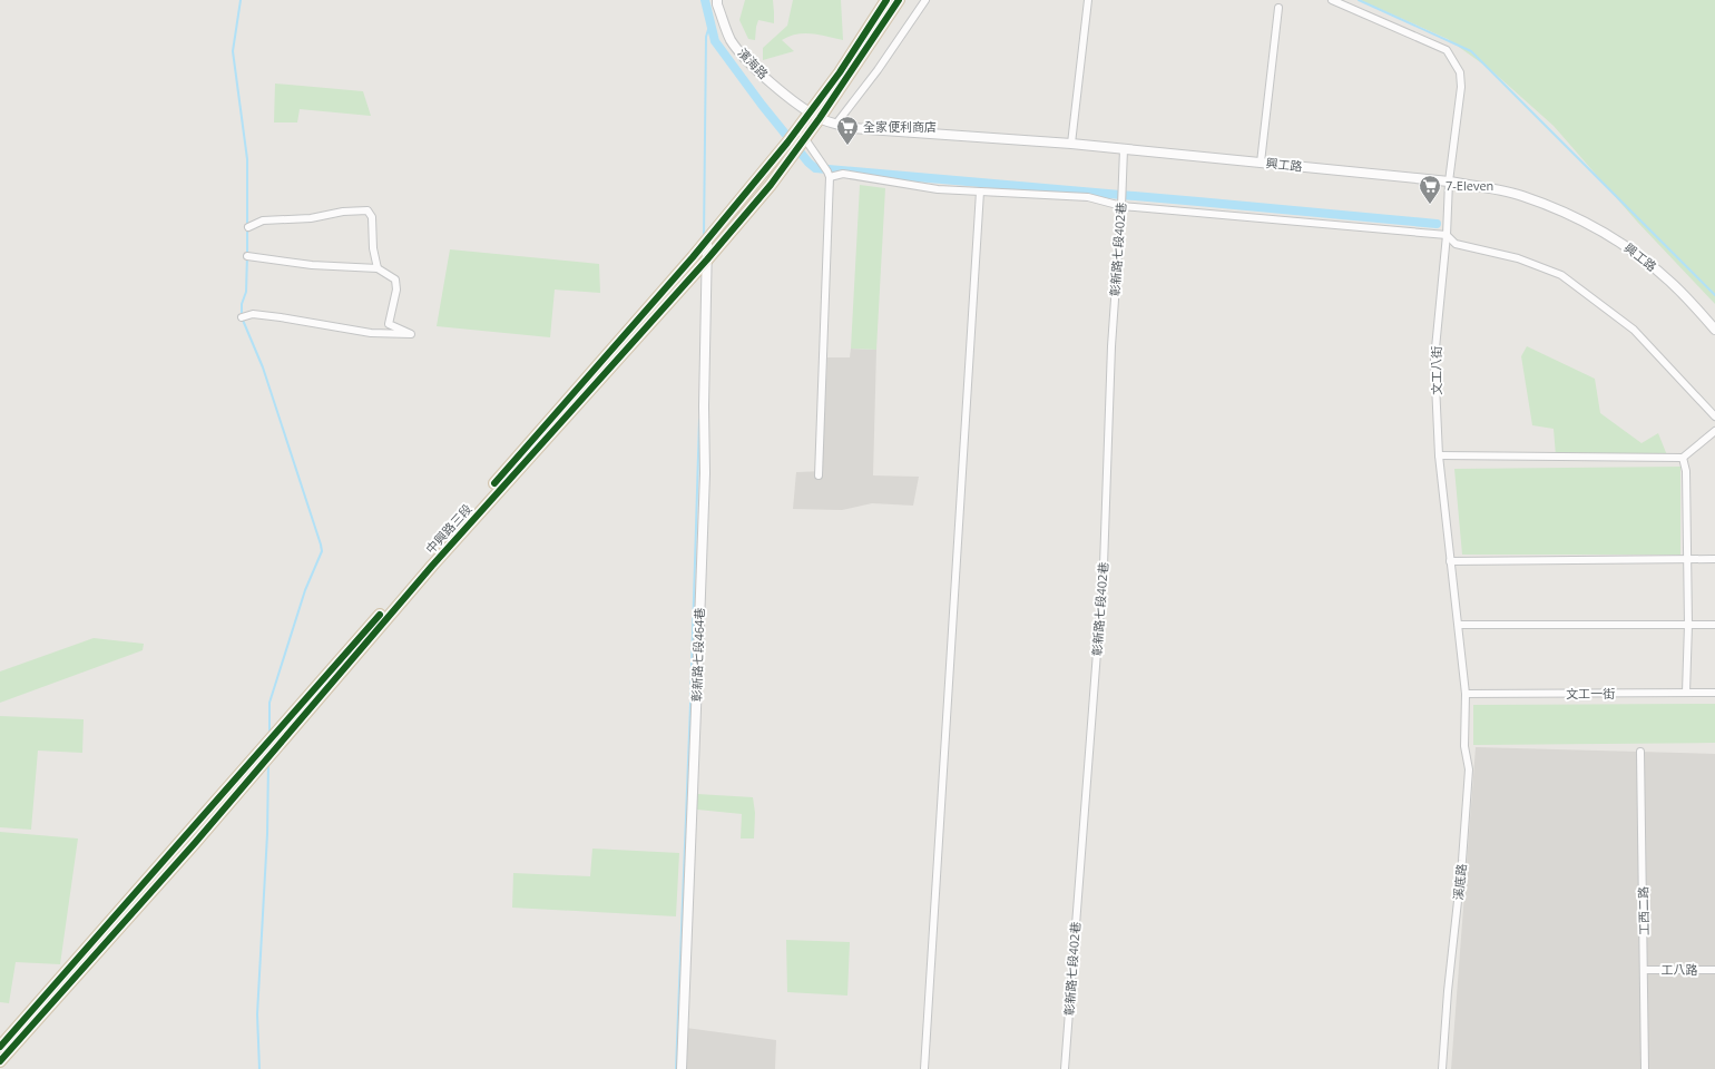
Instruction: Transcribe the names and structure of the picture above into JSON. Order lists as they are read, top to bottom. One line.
{"streets":{"main road":["中興路三段"],"street":["濱海路","興工路","彰新路七段402巷","文工八街","彰新路七段464巷","文工一街","溪底路","工西二路","工八路"]},"crossings":[["濱海路","興工路"],["濱海路","中興路三段"],["興工路","彰新路七段402巷"],["興工路","文工八街"],["興工路","中興路三段"],["文工八街","文工一街"],["文工八街","溪底路"],["中興路三段","彰新路七段464巷"],["文工一街","溪底路"],["工西二路","工八路"]],"places":{"supermarket":["全家便利商店","7-Eleven"]}}
